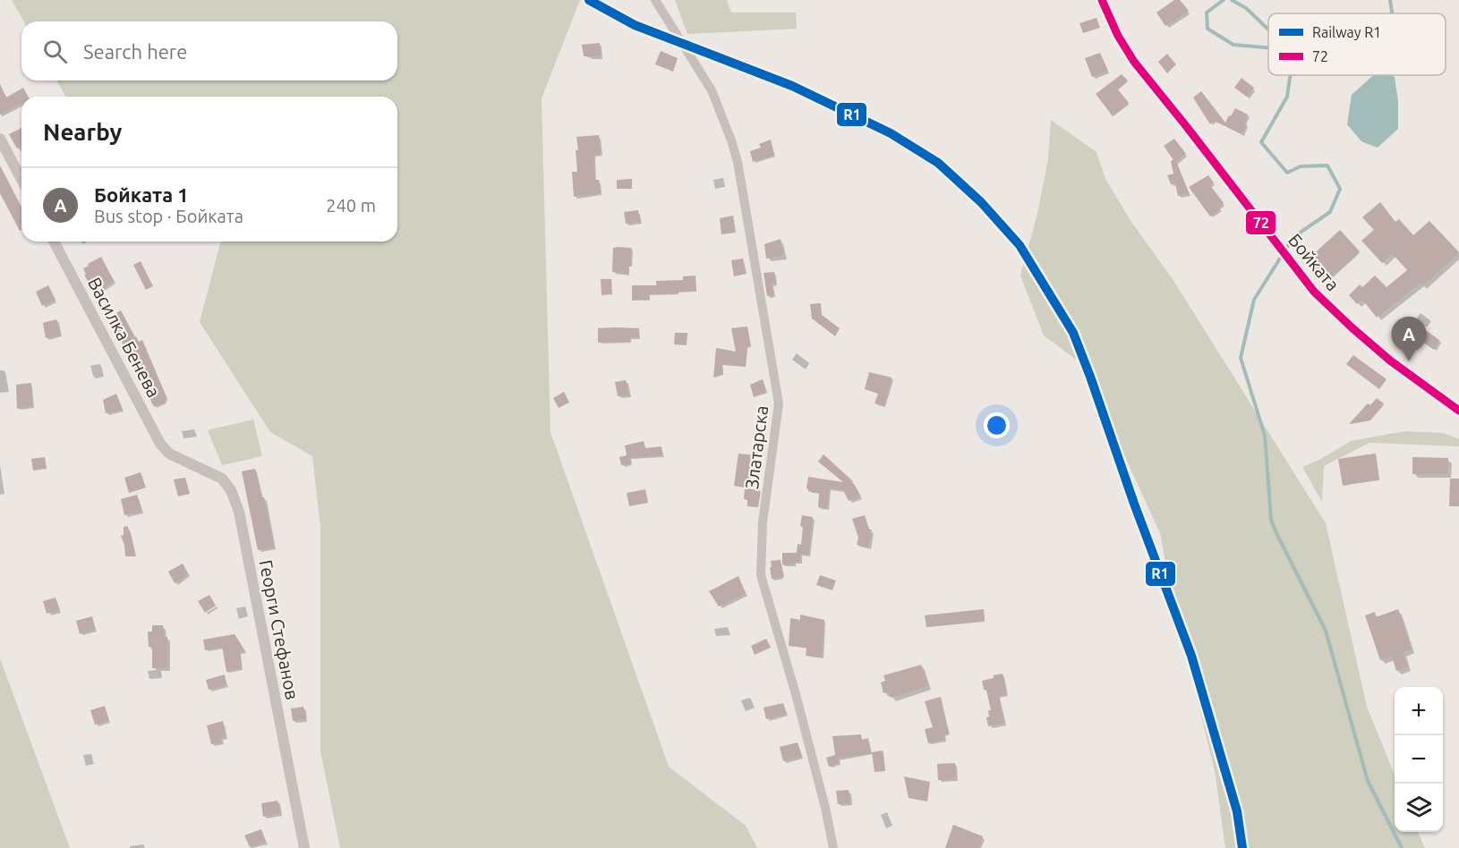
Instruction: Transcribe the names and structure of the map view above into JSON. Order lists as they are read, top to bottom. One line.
{"streets":{"street":["Бойката","Василка Бенева","Златарска","Георги Стефанов"]},"crossings":[["Василка Бенева","Георги Стефанов"]],"lines":["rail line R1","transit line 72"],"legend":["Railway R1","72"],"page":{"search":"Search here","heading":"Nearby","list":[{"mark":"A","name":"Бойката 1","note":"Bus stop · Бойката","value":"240 m"}],"pins":"A","map_buttons":["+","−"]}}
